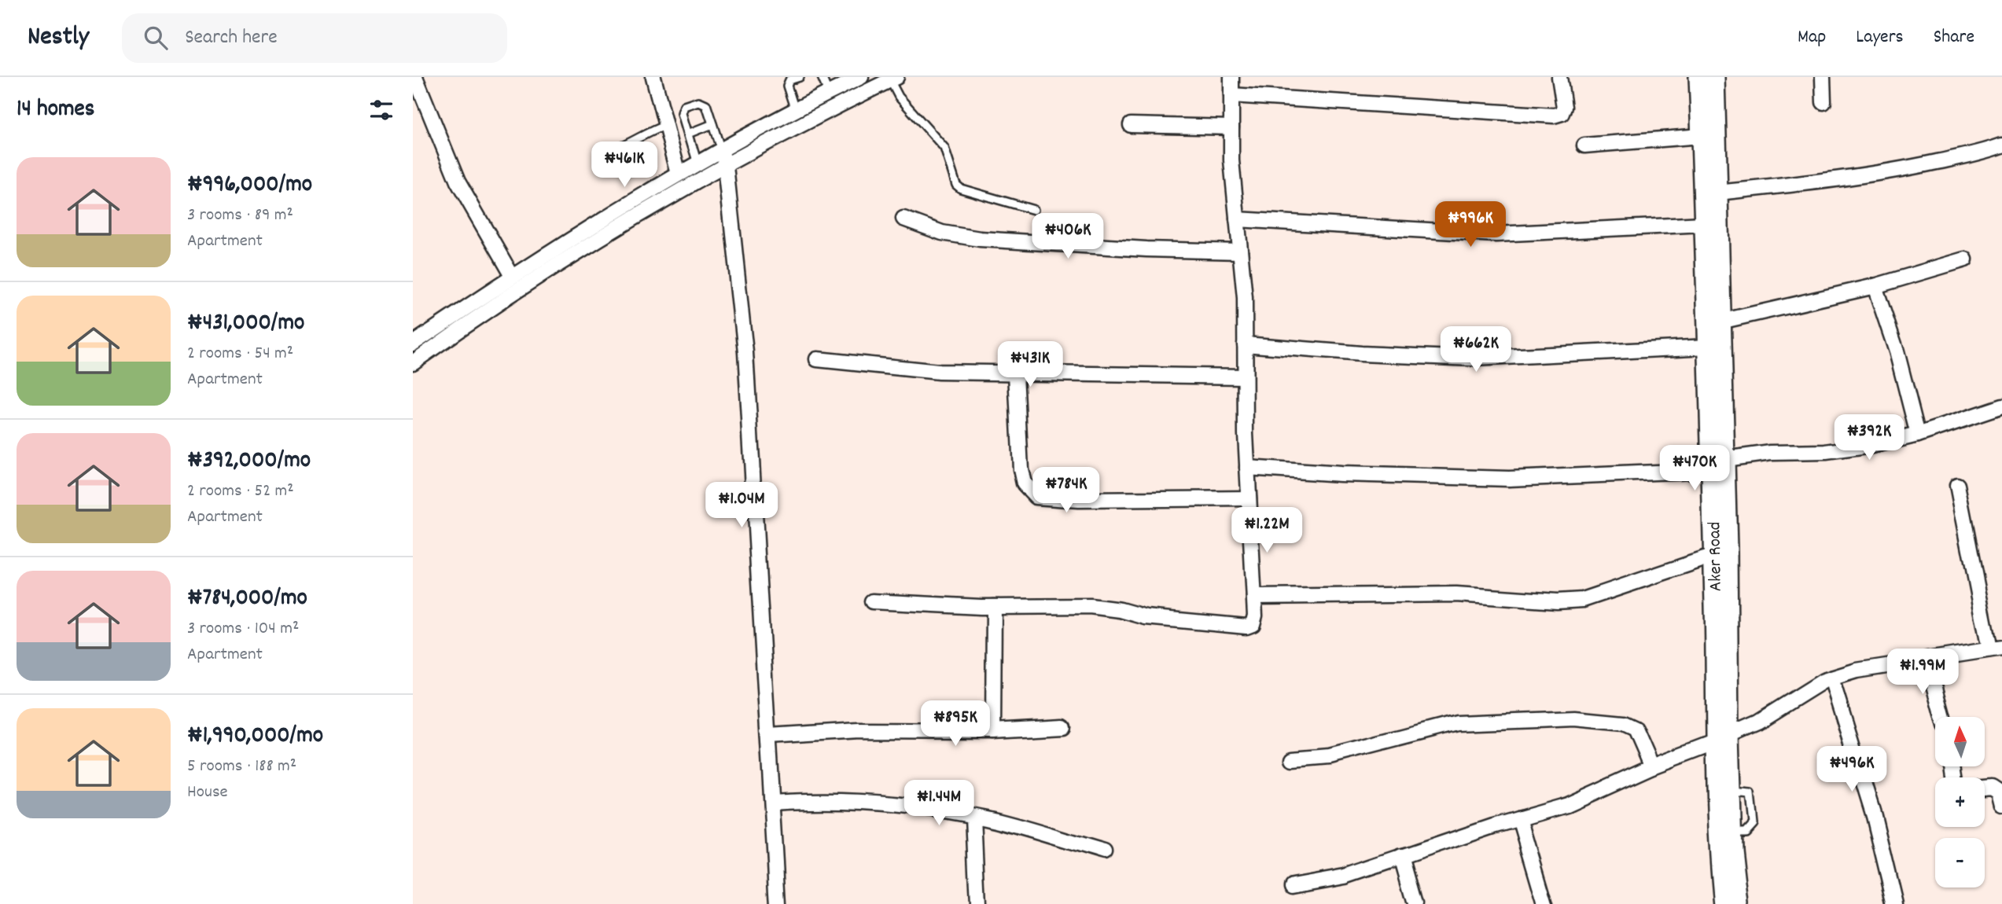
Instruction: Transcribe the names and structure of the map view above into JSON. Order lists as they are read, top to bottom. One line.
{"streets":{"street":["Aker Road"]},"north":"top","page":{"header":"Nestly","search":"Search here","nav":["Map","Layers","Share"],"heading":"14 homes","price":["₦461K","₦996K","₦406K","₦662K","₦431K","₦392K","₦470K","₦784K","₦1.04M","₦1.22M","₦1.99M","₦895K","₦496K","₦1.44M"],"list":[{"name":"₦996,000/mo","note":"3 rooms · 89 m² · Apartment"},{"name":"₦431,000/mo","note":"2 rooms · 54 m² · Apartment"},{"name":"₦392,000/mo","note":"2 rooms · 52 m² · Apartment"},{"name":"₦784,000/mo","note":"3 rooms · 104 m² · Apartment"},{"name":"₦1,990,000/mo","note":"5 rooms · 188 m² · House"}],"map_buttons":["+","−"]}}
